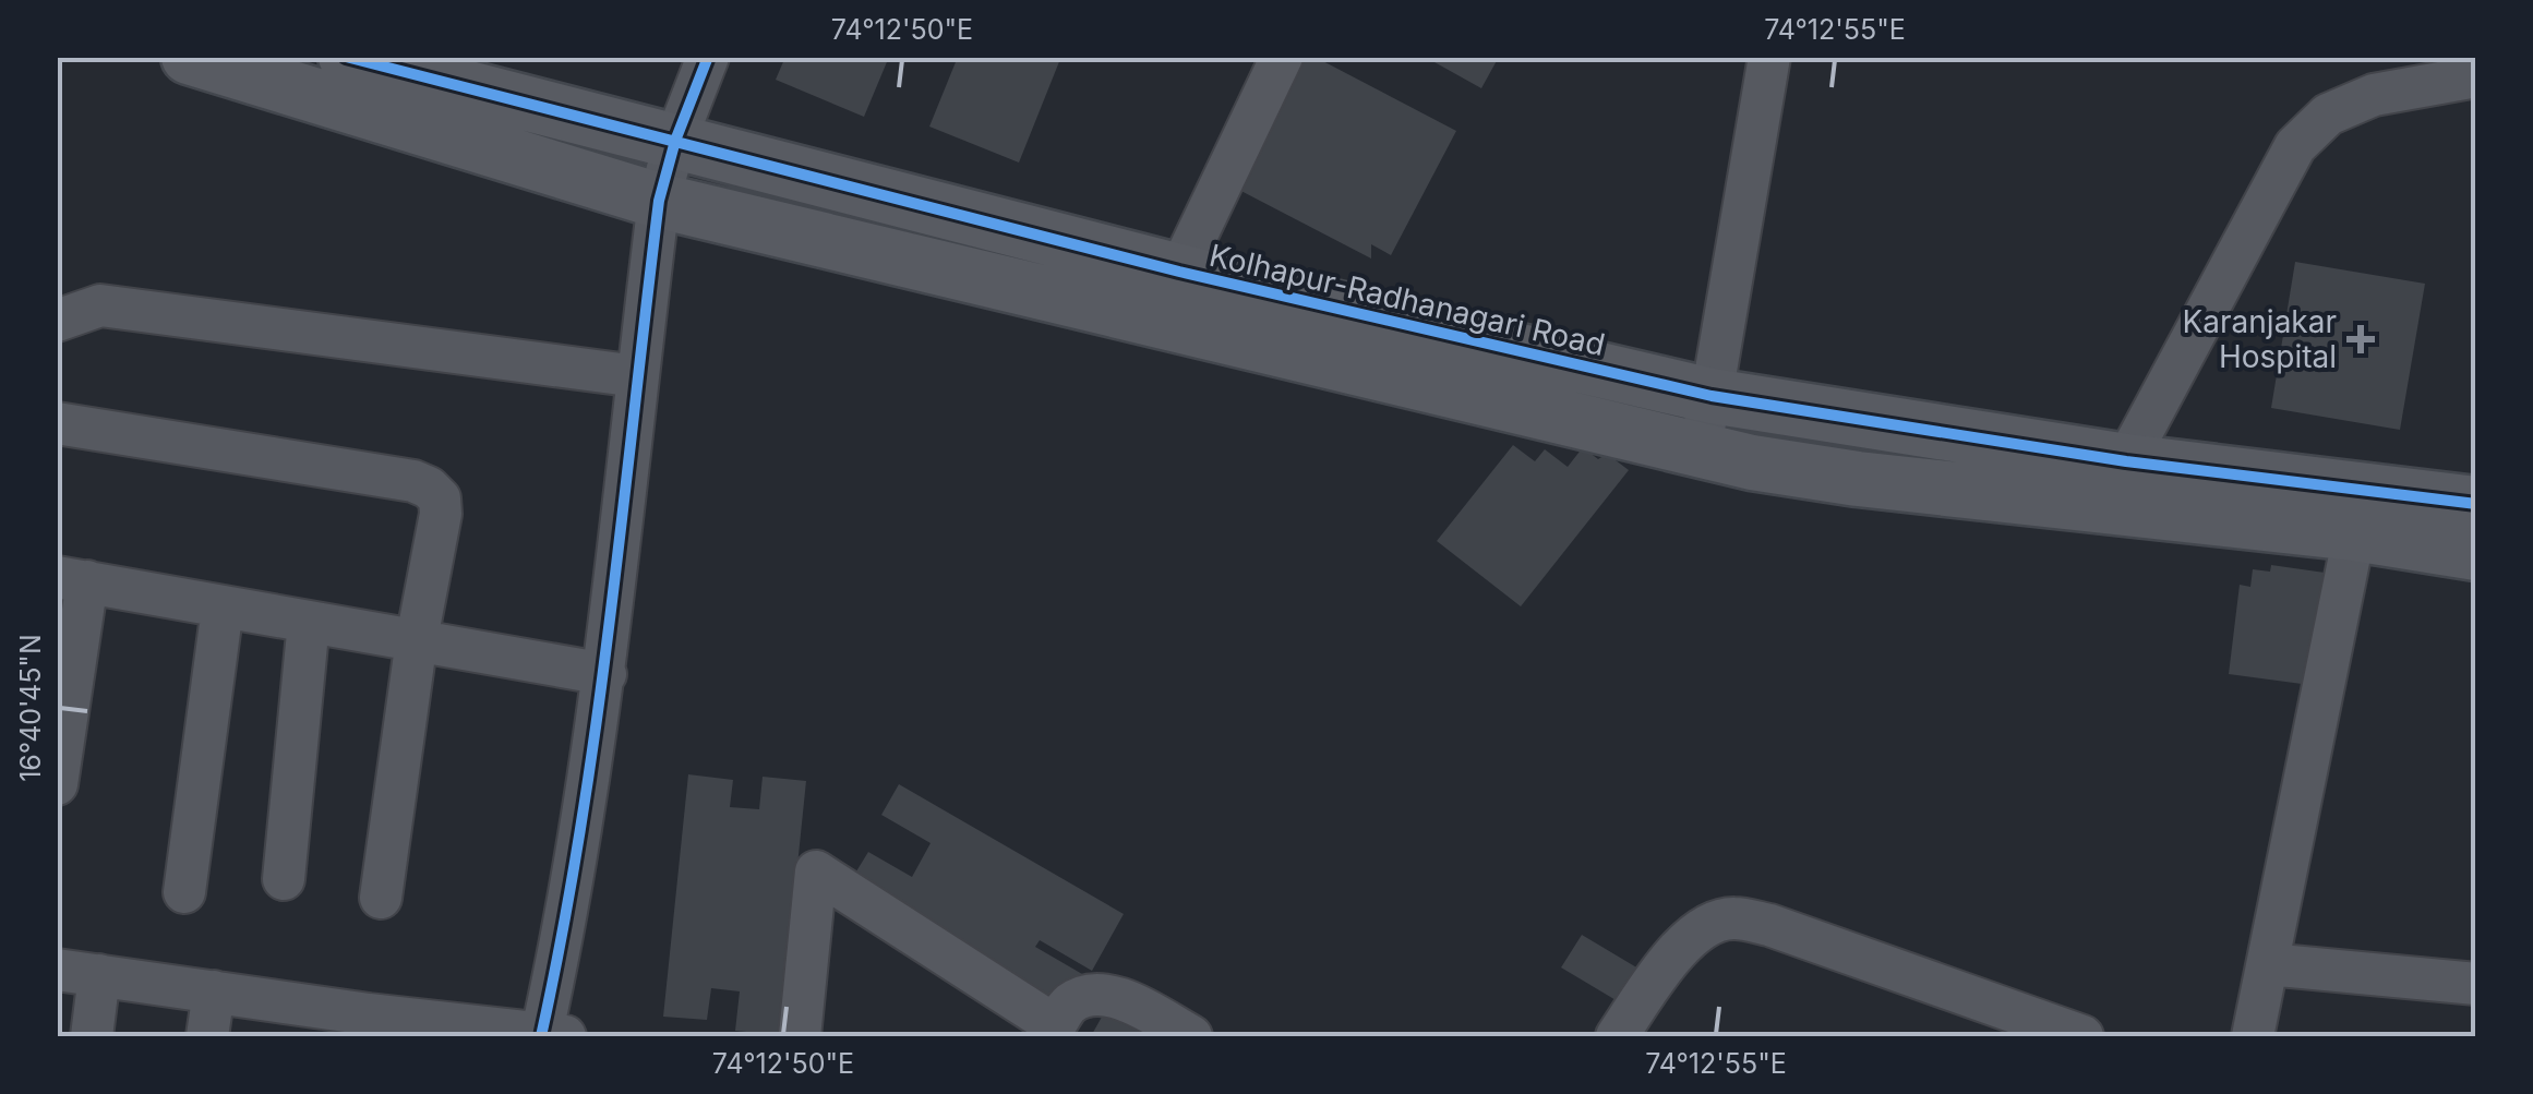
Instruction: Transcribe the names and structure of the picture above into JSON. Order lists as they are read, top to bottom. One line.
{"streets":{"main road":["Kolhapur-Radhanagari Road"]},"places":{"health":["Karanjakar Hospital"]},"coordinates":["74°12'50\"E","74°12'55\"E","16°40'45\"N"]}
